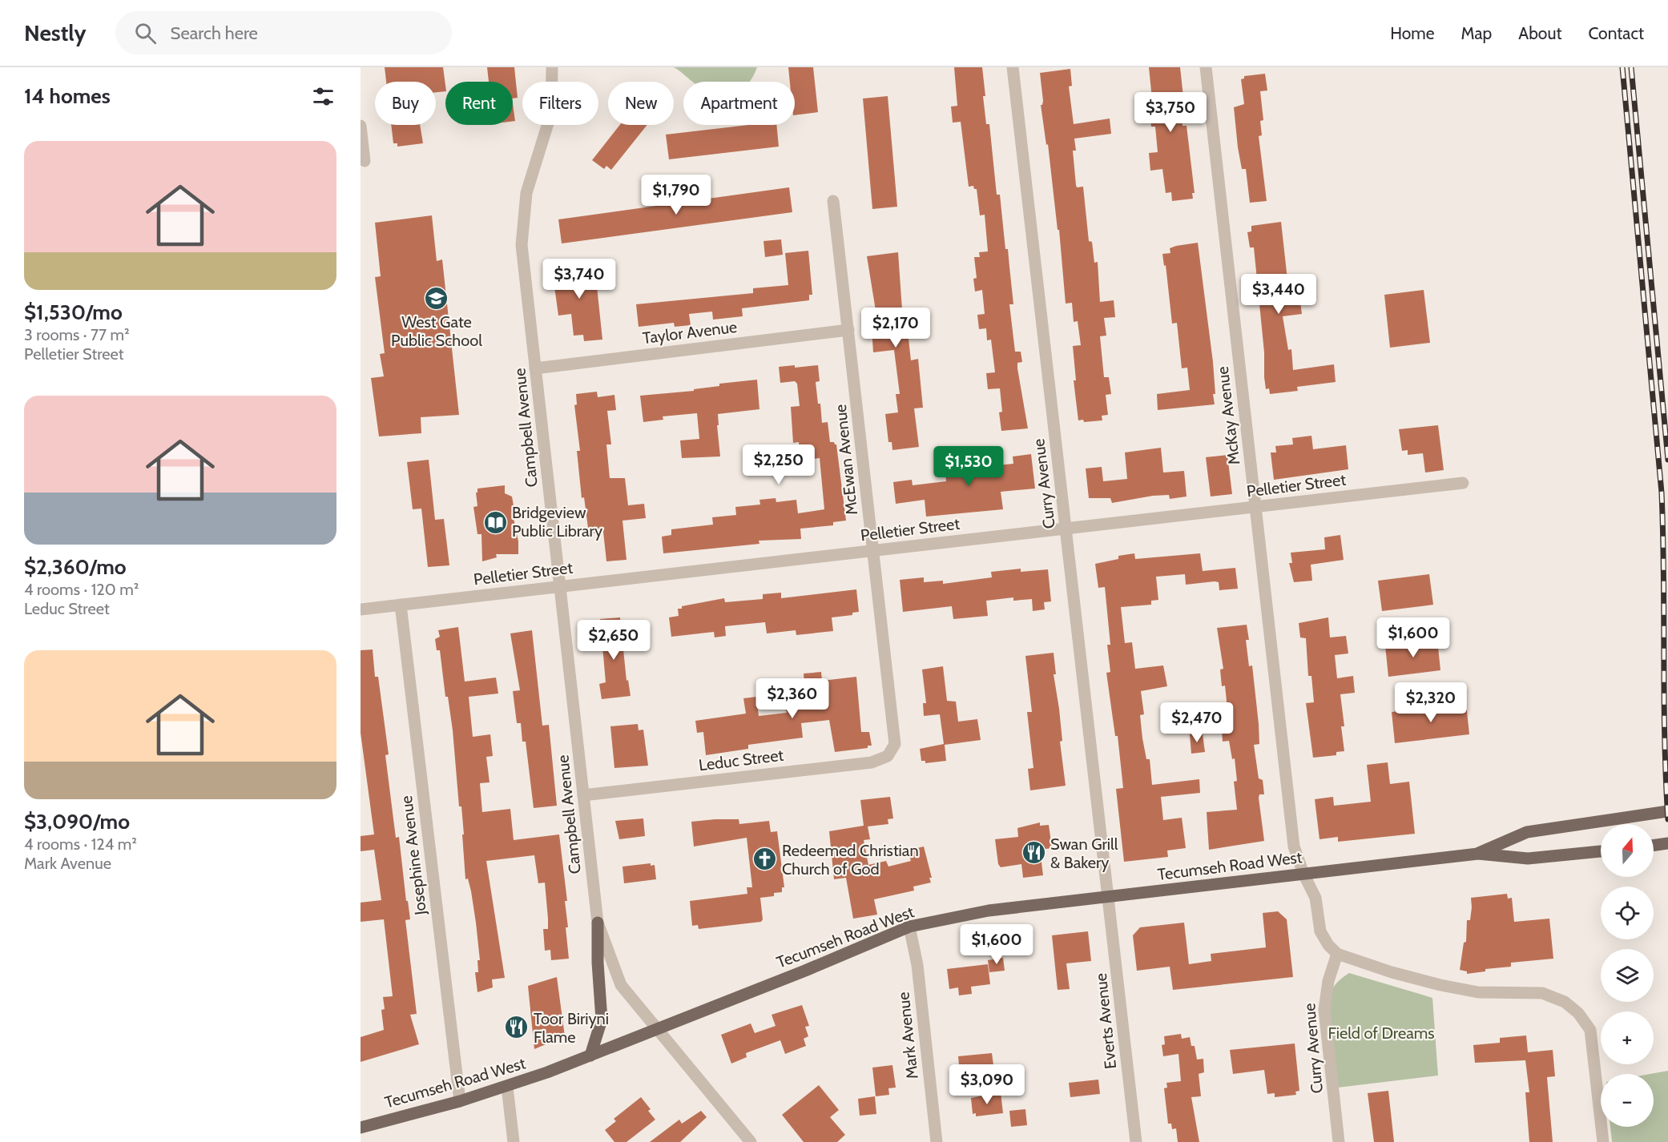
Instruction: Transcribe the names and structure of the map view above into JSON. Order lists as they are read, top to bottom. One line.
{"streets":{"main road":["Tecumseh Road West"],"street":["Taylor Avenue","McKay Avenue","Campbell Avenue","McEwan Avenue","Curry Avenue","Pelletier Street","Leduc Street","Josephine Avenue","Everts Avenue","Mark Avenue"]},"crossings":[["Taylor Avenue","Campbell Avenue"],["Taylor Avenue","McEwan Avenue"],["McKay Avenue","Curry Avenue"],["McKay Avenue","Pelletier Street"],["McKay Avenue","Tecumseh Road West"],["Campbell Avenue","Pelletier Street"],["Campbell Avenue","Leduc Street"],["Campbell Avenue","Tecumseh Road West"],["McEwan Avenue","Pelletier Street"],["McEwan Avenue","Leduc Street"],["Curry Avenue","Pelletier Street"],["Curry Avenue","Tecumseh Road West"],["Curry Avenue","Everts Avenue"],["Pelletier Street","Josephine Avenue"],["Josephine Avenue","Tecumseh Road West"],["Tecumseh Road West","Everts Avenue"],["Tecumseh Road West","Mark Avenue"]],"parks":["Field of Dreams"],"places":{"school or university":["West Gate Public School"],"library":["Bridgeview Public Library"],"restaurant":["Swan Grill & Bakery","Toor Biriyni Flame"],"church":["Redeemed Christian Church of God"]},"north":"top","page":{"header":"Nestly","search":"Search here","nav":["Home","Map","About","Contact"],"heading":"14 homes","chip":["Buy","Rent","Filters","New","Apartment"],"price":["$3,750","$1,790","$3,740","$3,440","$2,170","$2,250","$1,530","$1,600","$2,650","$2,360","$2,320","$2,470","$1,600","$3,090"],"list":[{"name":"$1,530/mo","note":"3 rooms · 77 m² · Pelletier Street"},{"name":"$2,360/mo","note":"4 rooms · 120 m² · Leduc Street"},{"name":"$3,090/mo","note":"4 rooms · 124 m² · Mark Avenue"}],"map_buttons":["+","−"]}}
